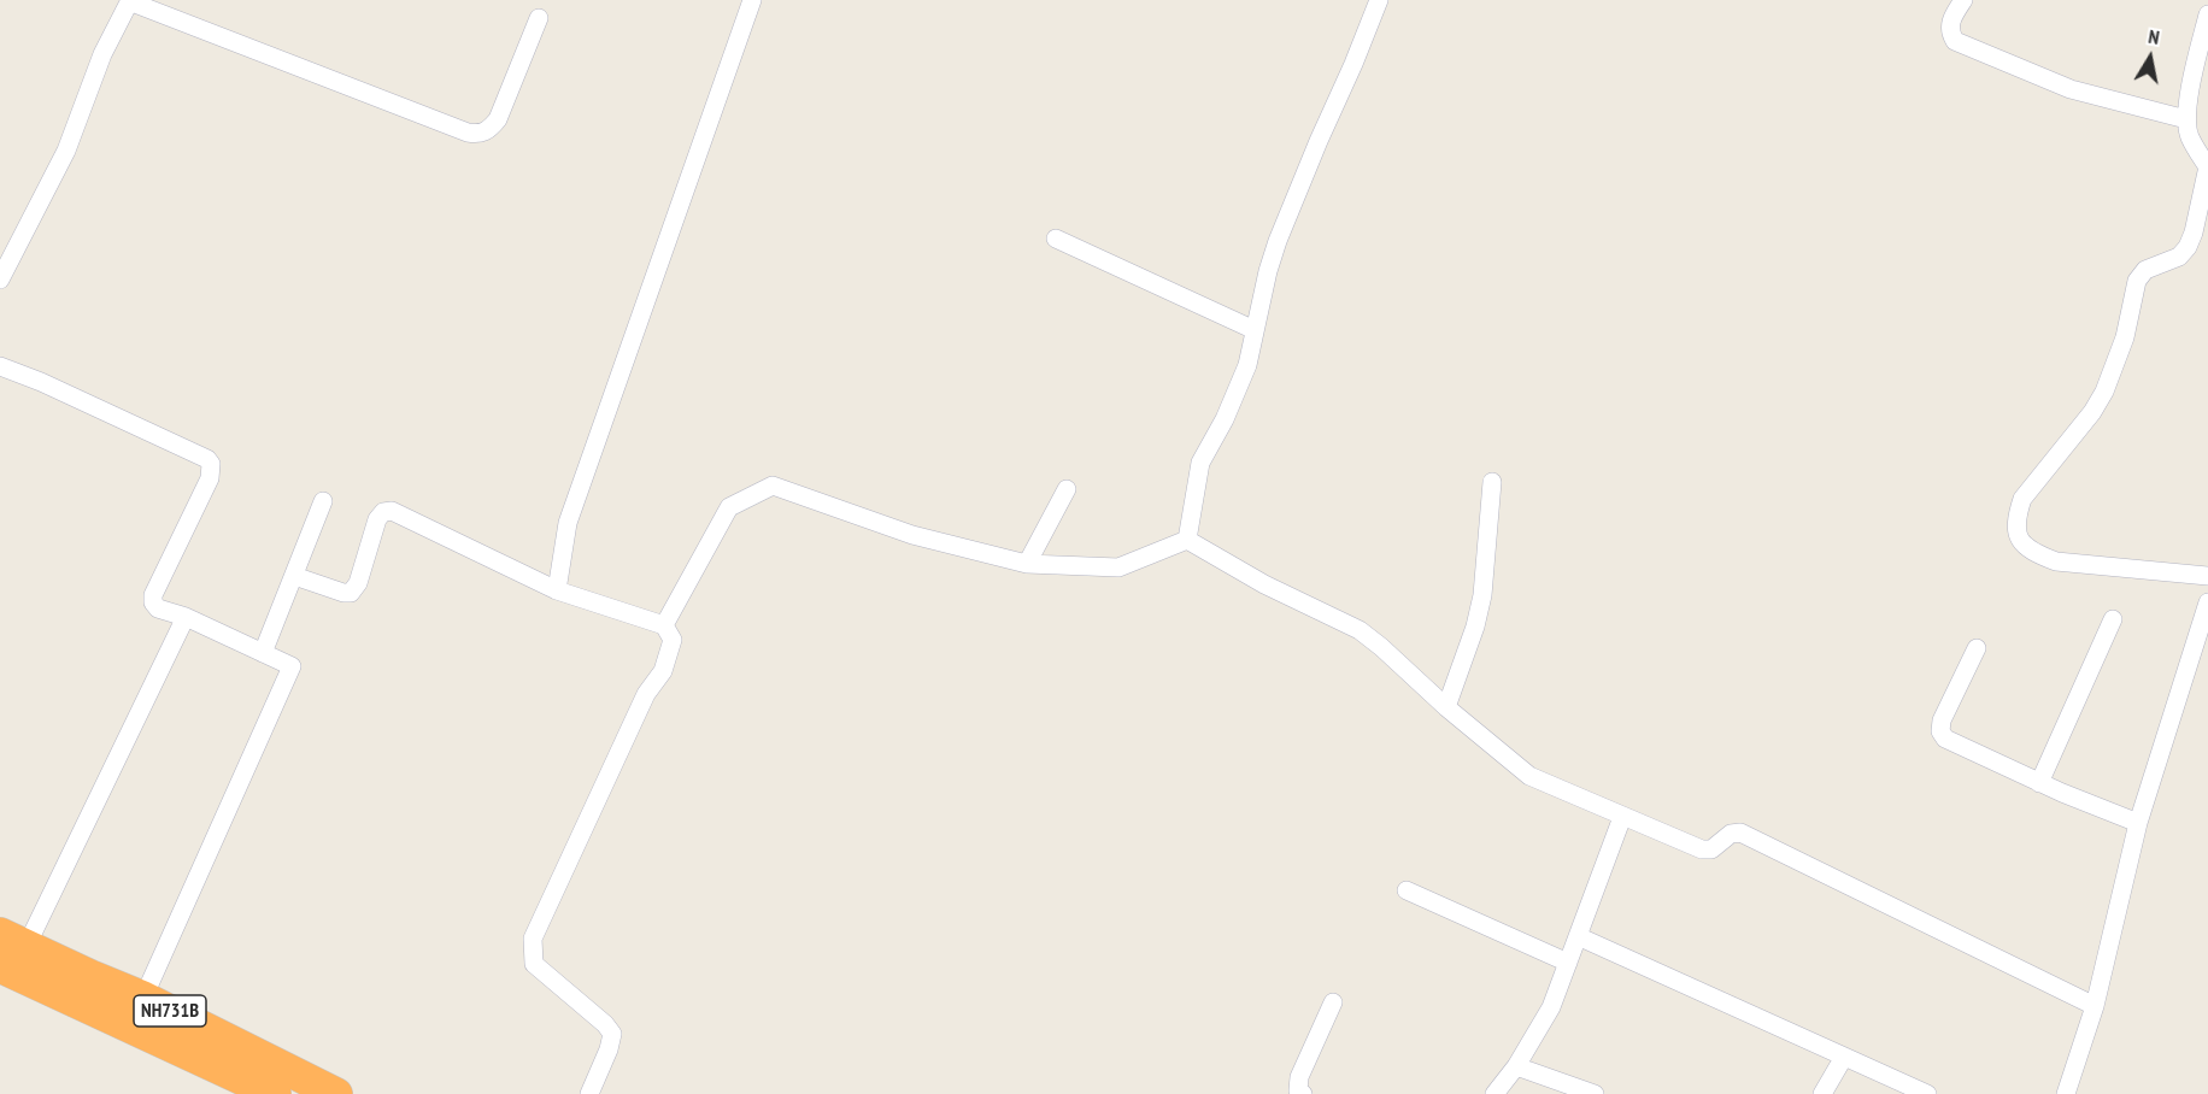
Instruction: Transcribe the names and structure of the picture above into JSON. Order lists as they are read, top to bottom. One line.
{"streets":{"highway":["NH731B"]},"north":"top"}
